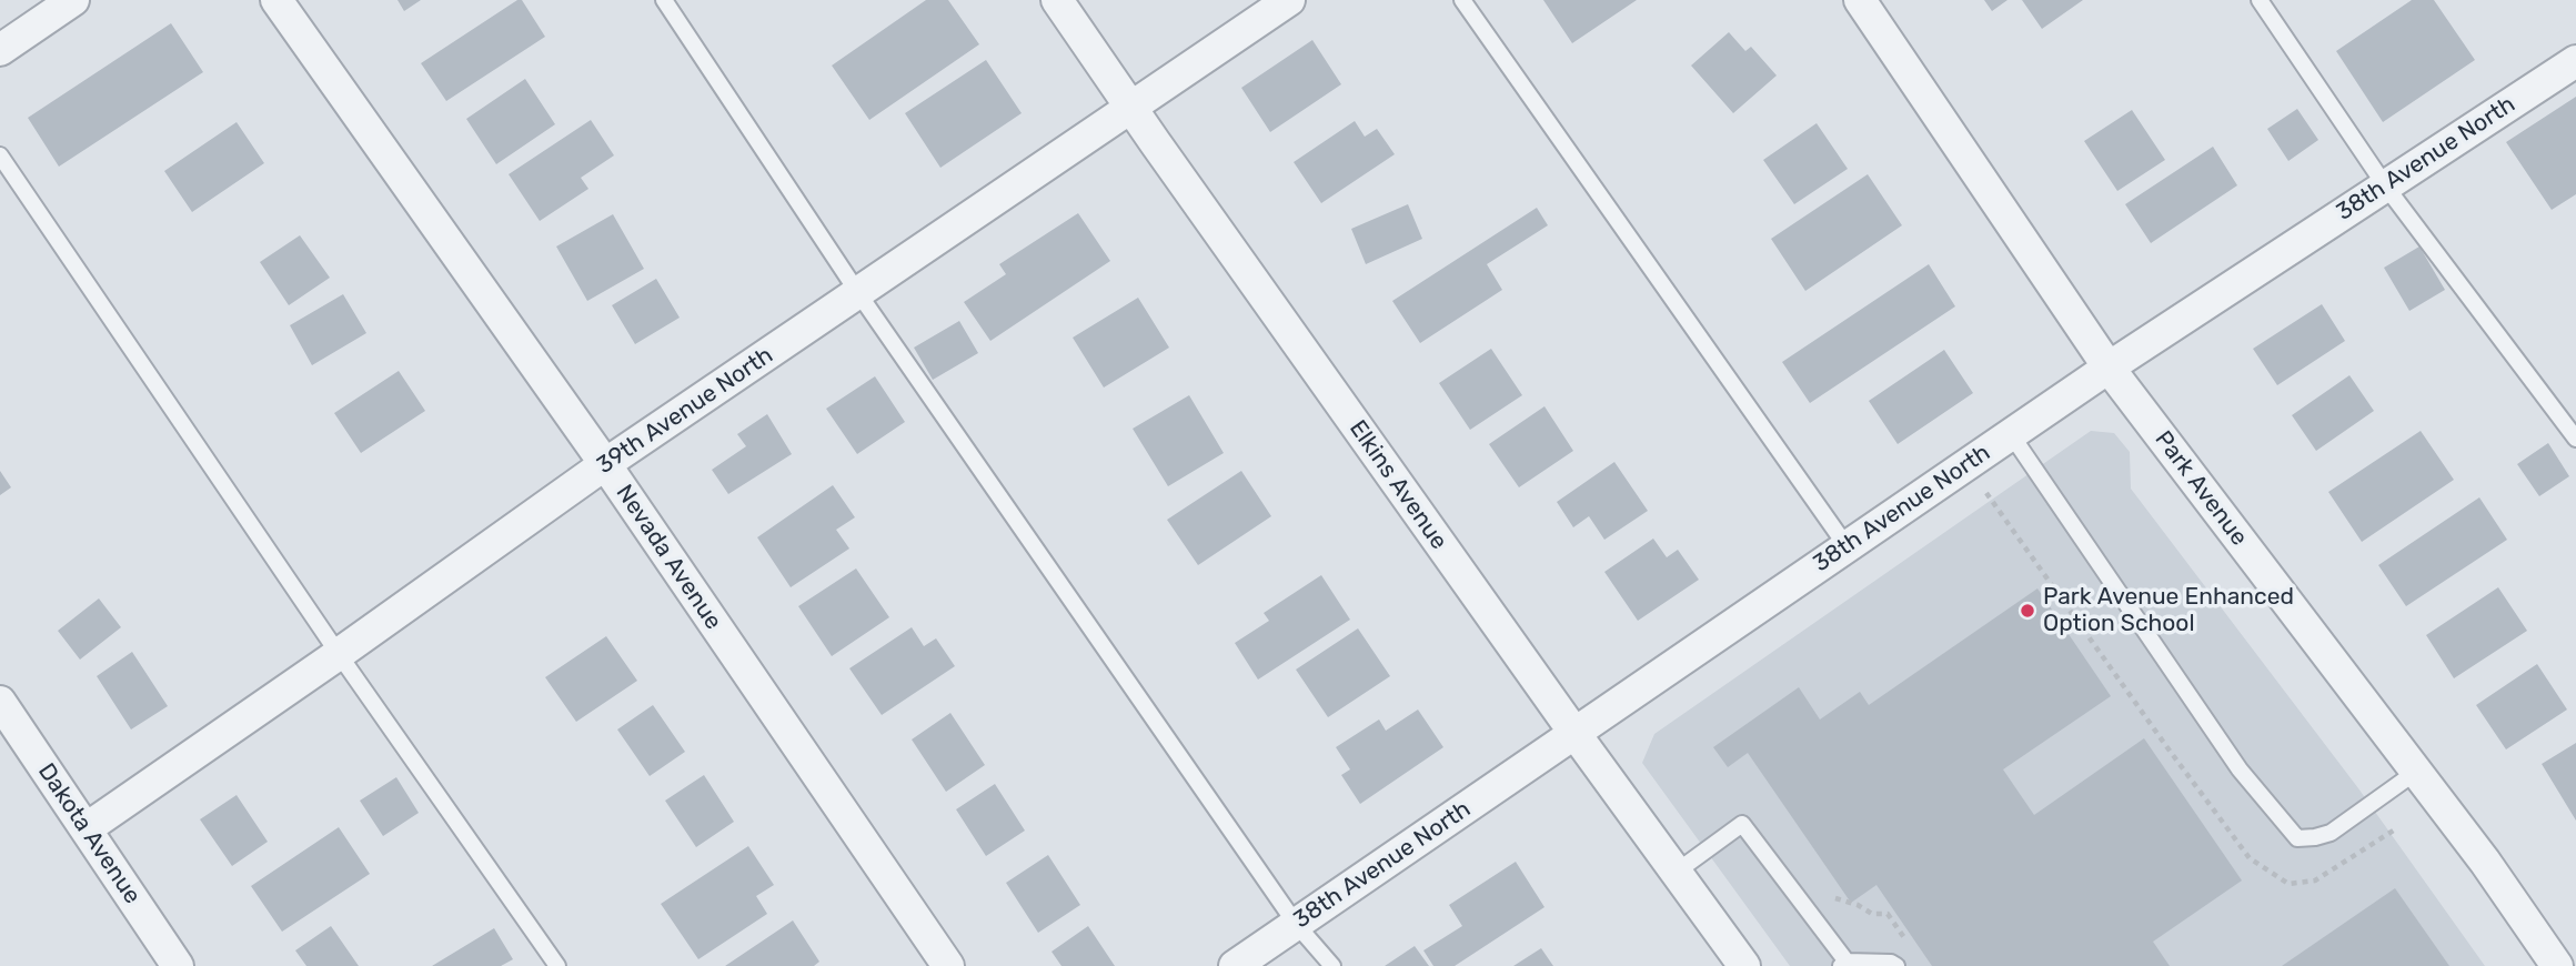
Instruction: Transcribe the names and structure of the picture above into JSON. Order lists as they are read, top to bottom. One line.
{"streets":{"street":["38th Avenue North","39th Avenue North","Elkins Avenue","Park Avenue","Nevada Avenue","Dakota Avenue"]},"crossings":[["38th Avenue North","Elkins Avenue"],["38th Avenue North","Park Avenue"],["39th Avenue North","Elkins Avenue"],["39th Avenue North","Nevada Avenue"],["39th Avenue North","Dakota Avenue"]],"places":["Park Avenue Enhanced Option School"]}
